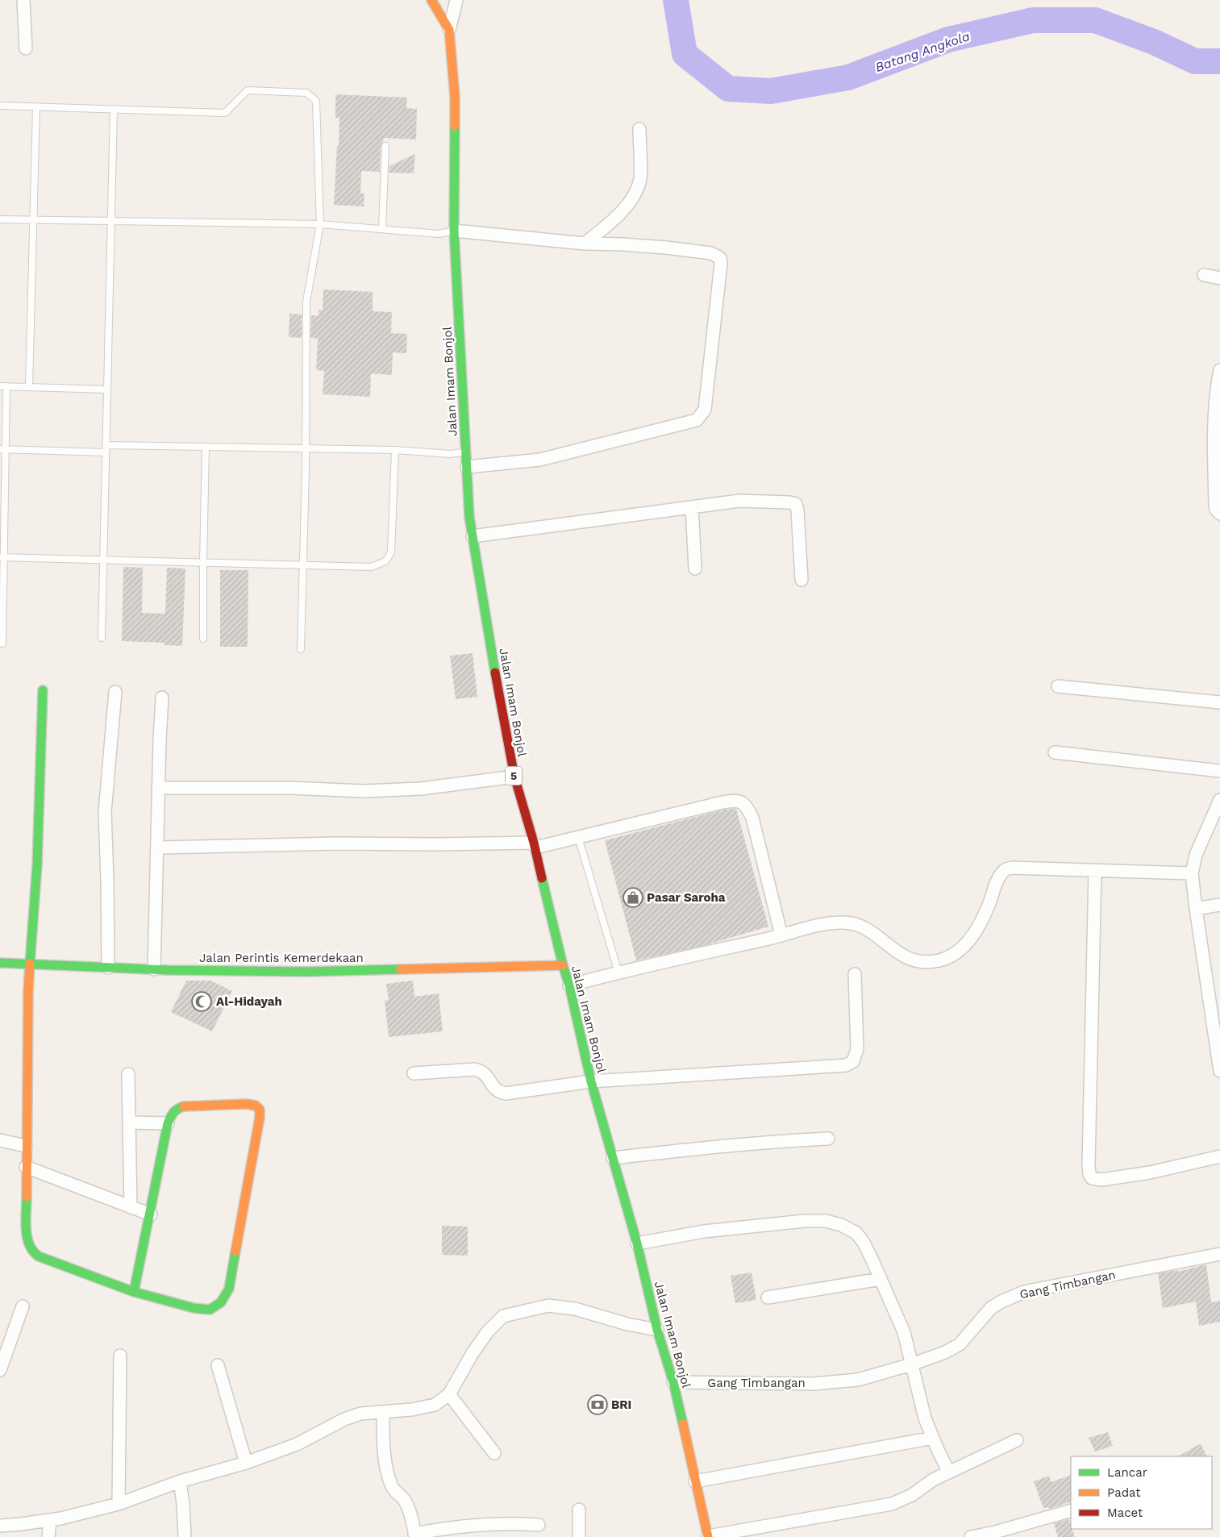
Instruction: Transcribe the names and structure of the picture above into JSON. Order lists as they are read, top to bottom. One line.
{"streets":{"main road":["Jalan Imam Bonjol","5","Jalan Perintis Kemerdekaan"],"street":["Gang Timbangan"]},"crossings":[["Jalan Imam Bonjol","Jalan Perintis Kemerdekaan"],["Jalan Imam Bonjol","Gang Timbangan"]],"water":["Batang Angkola"],"places":{"shop":["Pasar Saroha"],"mosque":["Al-Hidayah"],"bank":["BRI"]},"legend":["Lancar","Padat","Macet"]}
